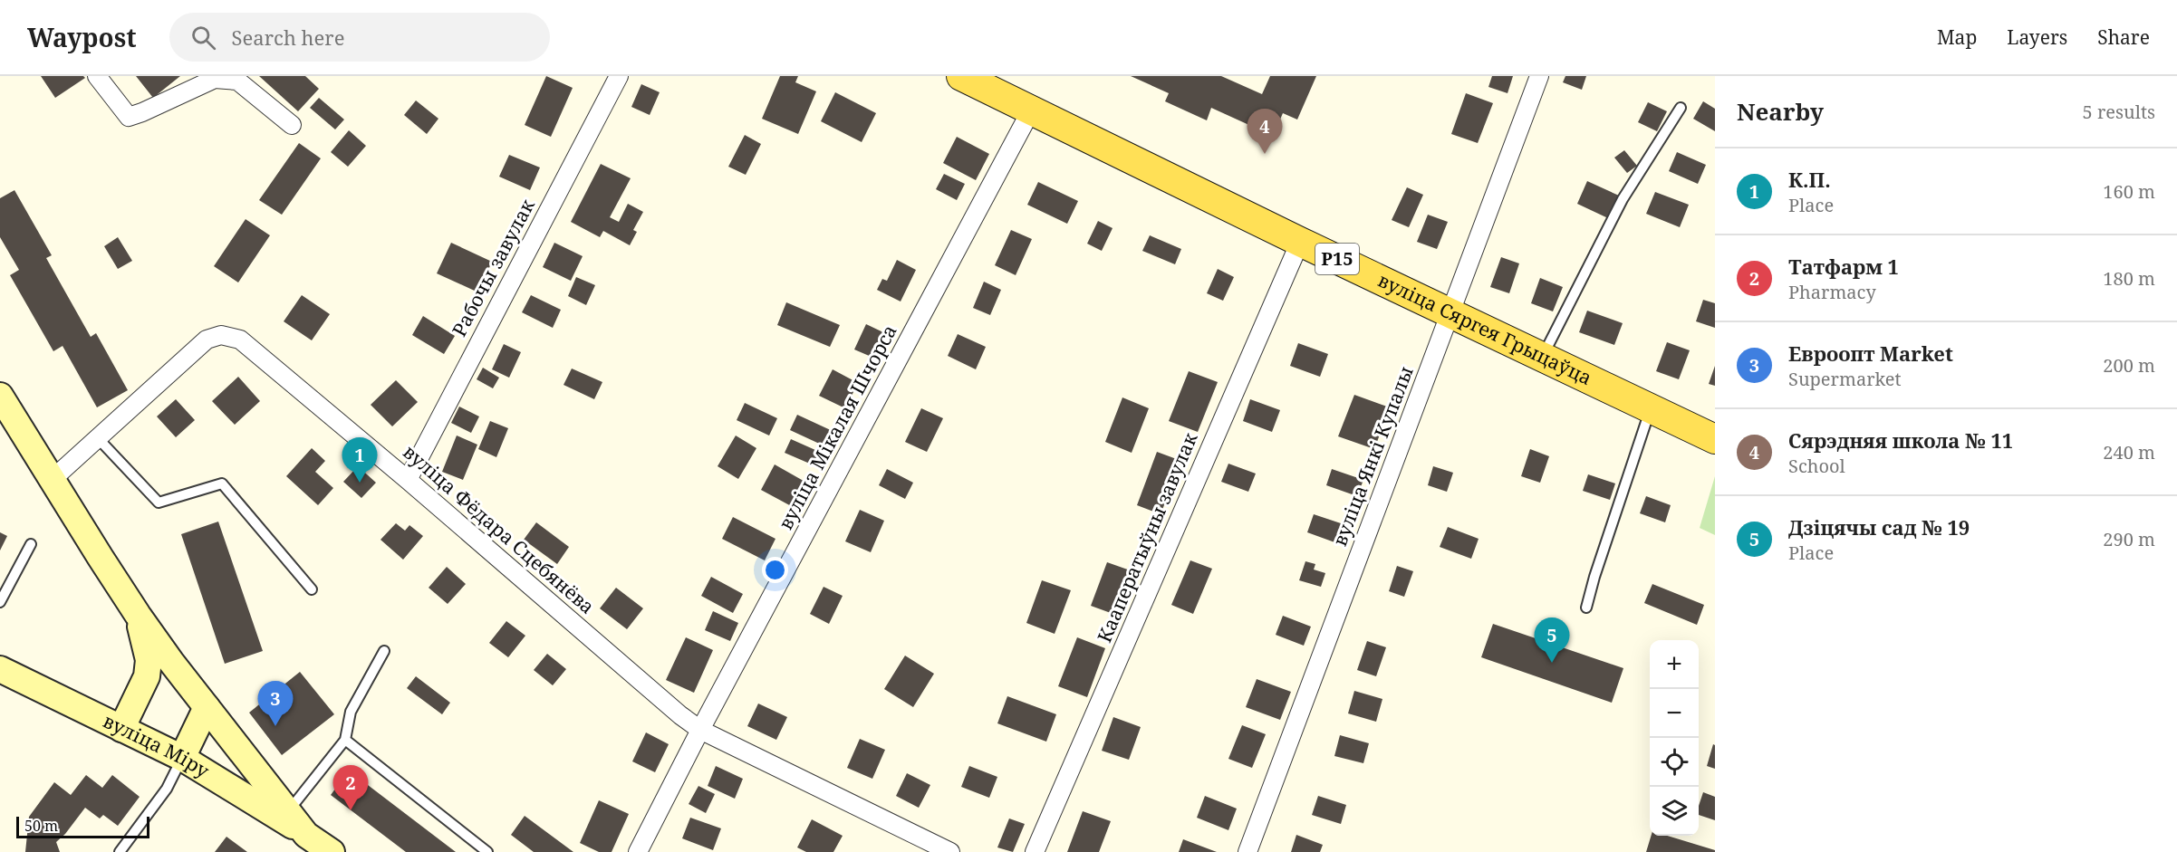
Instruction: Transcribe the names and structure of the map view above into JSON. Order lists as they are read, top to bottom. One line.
{"streets":{"main road":["Р15","вуліца Сяргея Грыцаўца"],"street":["Рабочы завулак","вуліца Мікалая Шчорса","вуліца Янкі Купалы","вуліца Фёдара Сцебянёва","Кааператыўны завулак","вуліца Міру"]},"crossings":[["Рабочы завулак","вуліца Фёдара Сцебянёва"],["вуліца Сяргея Грыцаўца","вуліца Мікалая Шчорса"],["вуліца Сяргея Грыцаўца","вуліца Янкі Купалы"],["вуліца Сяргея Грыцаўца","Кааператыўны завулак"],["вуліца Мікалая Шчорса","вуліца Фёдара Сцебянёва"]],"scale_bar":"50 m","page":{"header":"Waypost","search":"Search here","nav":["Map","Layers","Share"],"heading":["Nearby","5 results"],"pins":["4","1","5","3","2"],"list":[{"mark":"1","name":"К.П.","note":"Place","value":"160 m"},{"mark":"2","name":"Татфарм 1","note":"Pharmacy","value":"180 m"},{"mark":"3","name":"Евроопт Market","note":"Supermarket","value":"200 m"},{"mark":"4","name":"Сярэдняя школа № 11","note":"School","value":"240 m"},{"mark":"5","name":"Дзіцячы сад № 19","note":"Place","value":"290 m"}],"map_buttons":["+","−"],"scale":"50 m"}}
